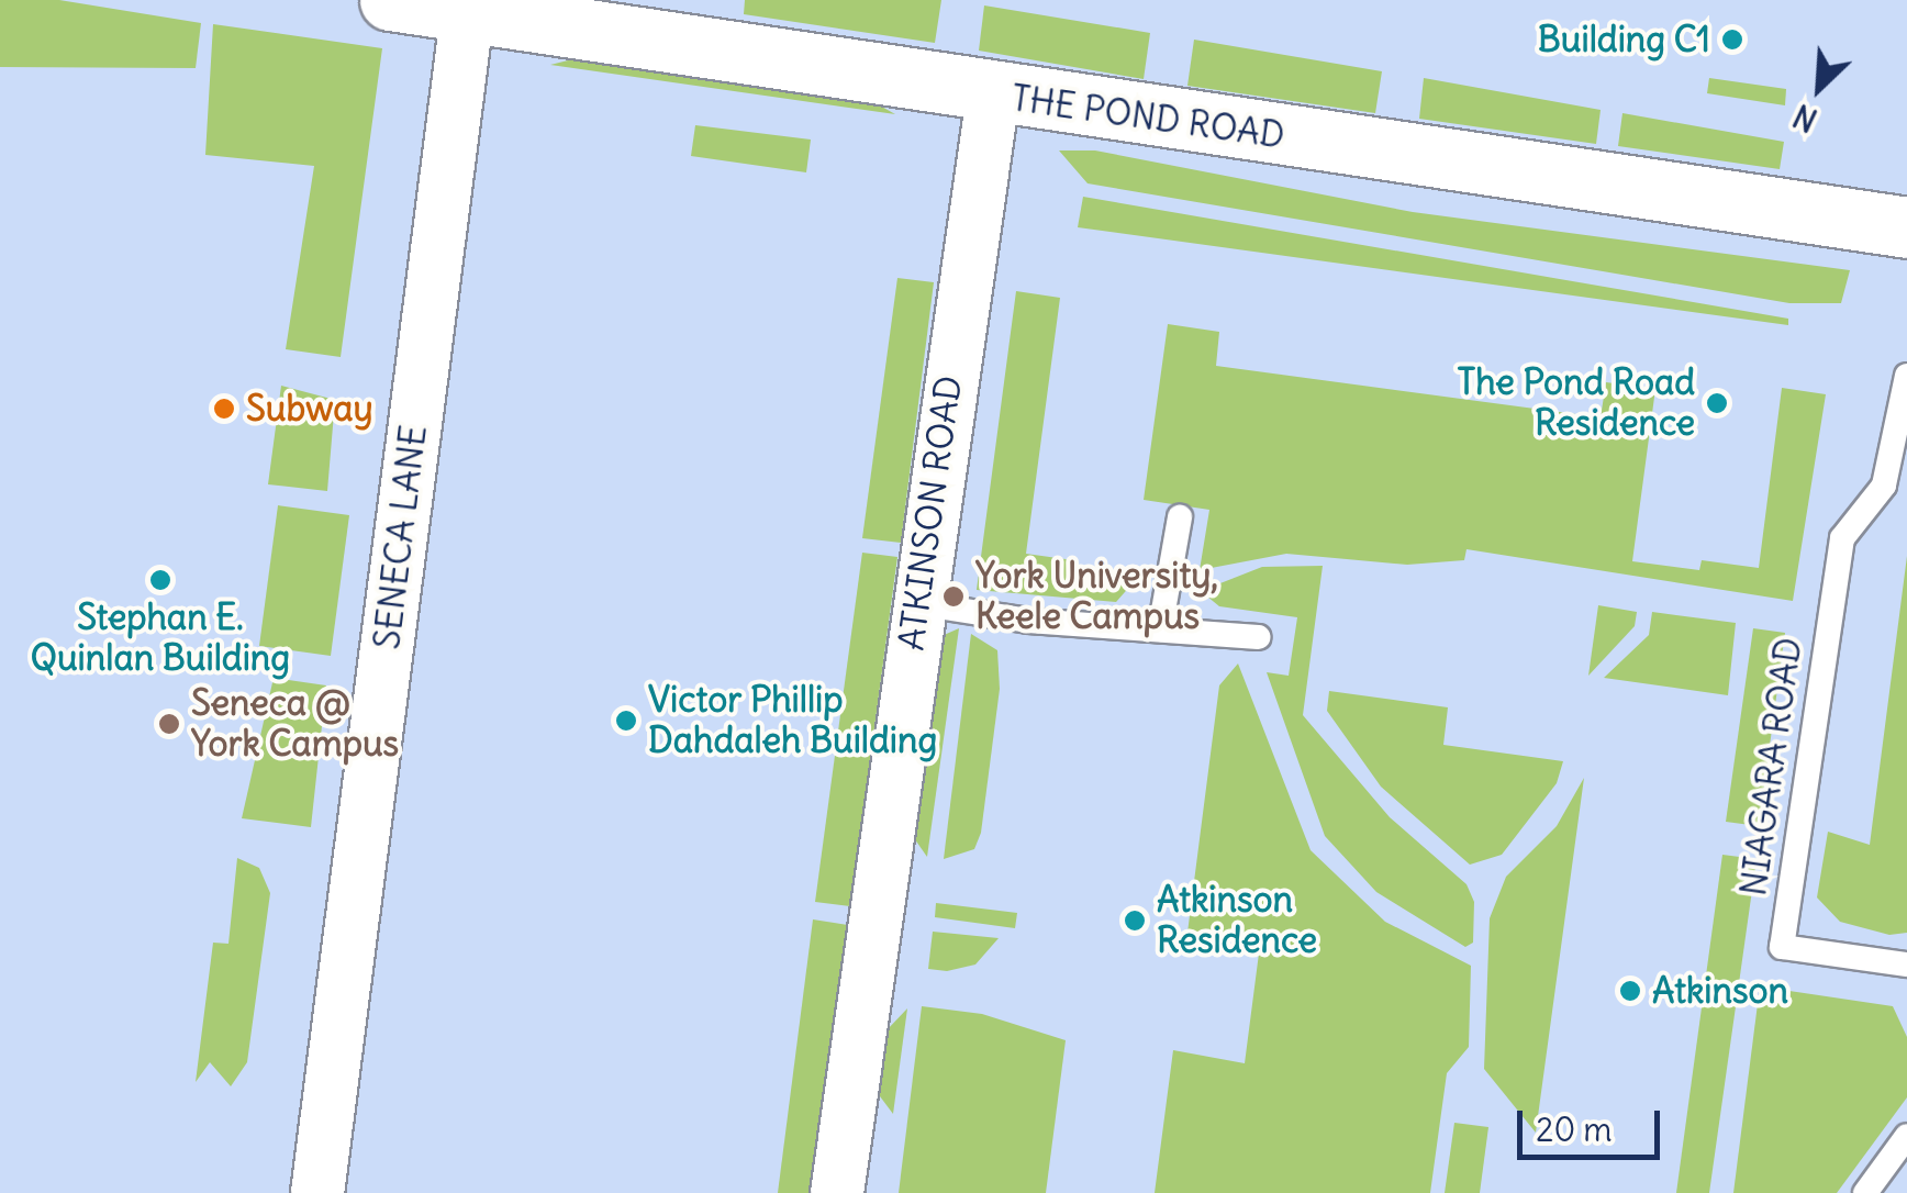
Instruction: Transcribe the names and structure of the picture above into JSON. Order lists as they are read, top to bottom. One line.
{"streets":{"street":["THE POND ROAD","ATKINSON ROAD","SENECA LANE"],"lane":["NIAGARA ROAD"]},"crossings":[["THE POND ROAD","ATKINSON ROAD"],["THE POND ROAD","SENECA LANE"]],"places":["Building C1","The Pond Road Residence","Subway","Stephan E. Quinlan Building","York University, Keele Campus","Victor Phillip Dahdaleh Building","Seneca @ York Campus","Atkinson Residence","Atkinson"],"scale_bar":"20 m","north":"bottom left"}
